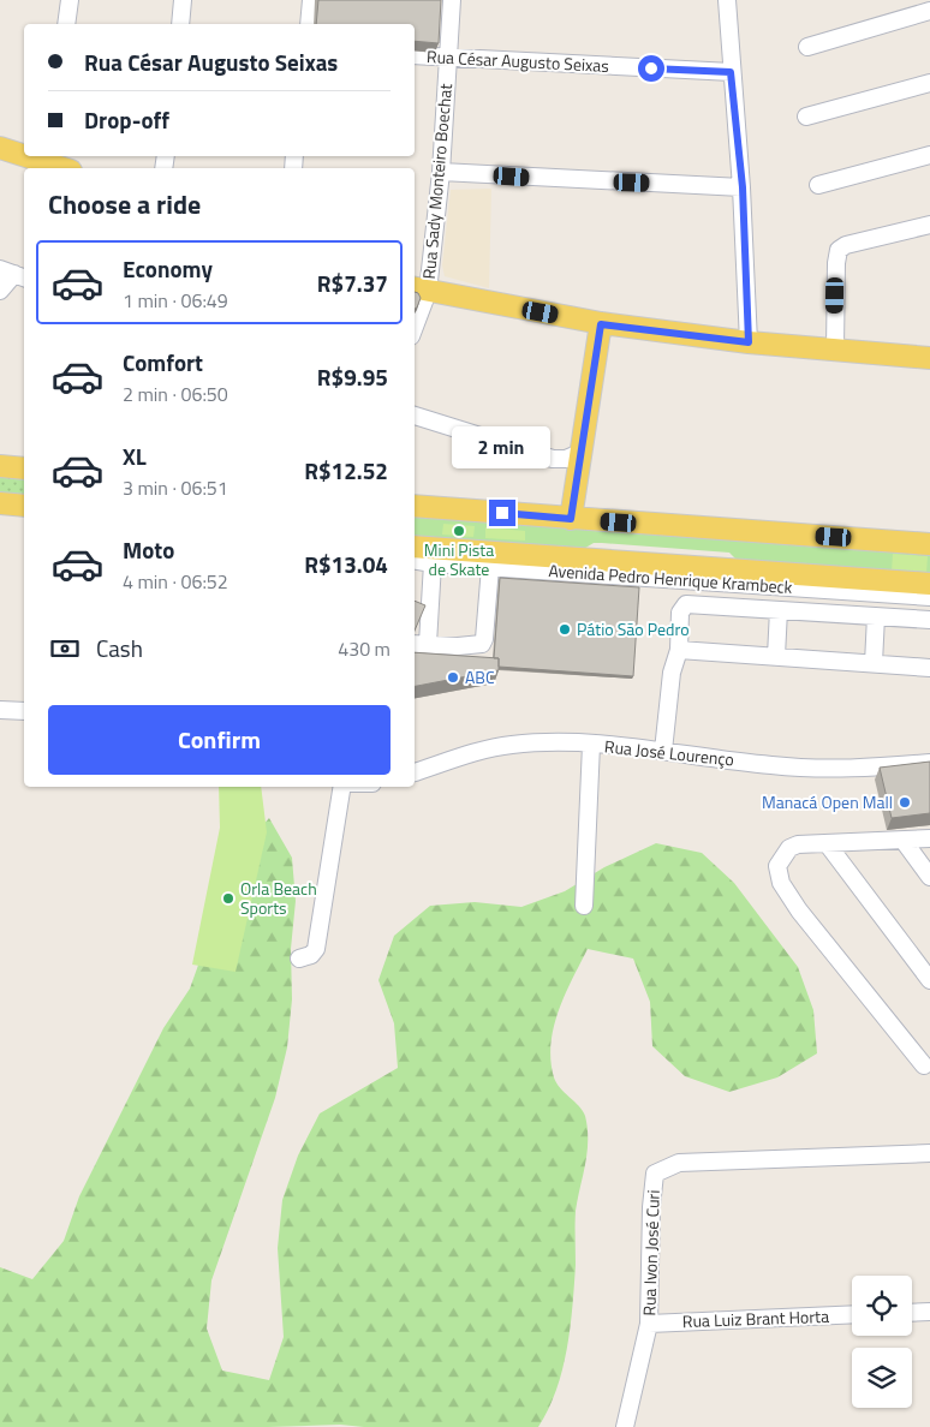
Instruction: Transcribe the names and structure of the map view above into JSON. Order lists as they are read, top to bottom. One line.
{"streets":{"street":["Rua César Augusto Seixas","Rua Sady Monteiro Boechat","Avenida Pedro Henrique Krambeck","Rua José Lourenço","Rua Ivon José Curi","Rua Luiz Brant Horta"]},"crossings":[["Rua César Augusto Seixas","Rua Sady Monteiro Boechat"],["Rua Ivon José Curi","Rua Luiz Brant Horta"]],"places":["Mini Pista de Skate","Pátio São Pedro","ABC","Manacá Open Mall","Orla Beach Sports"],"page":{"banner":["Rua César Augusto Seixas","Drop-off"],"heading":"Choose a ride","list":[{"name":"Economy","note":"1 min · 06:49","value":"R$7.37"},{"name":"Comfort","note":"2 min · 06:50","value":"R$9.95"},{"name":"XL","note":"3 min · 06:51","value":"R$12.52"},{"name":"Moto","note":"4 min · 06:52","value":"R$13.04"}],"bubble":"2 min","pay":["Cash","430 m"],"buttons":"Confirm"}}
